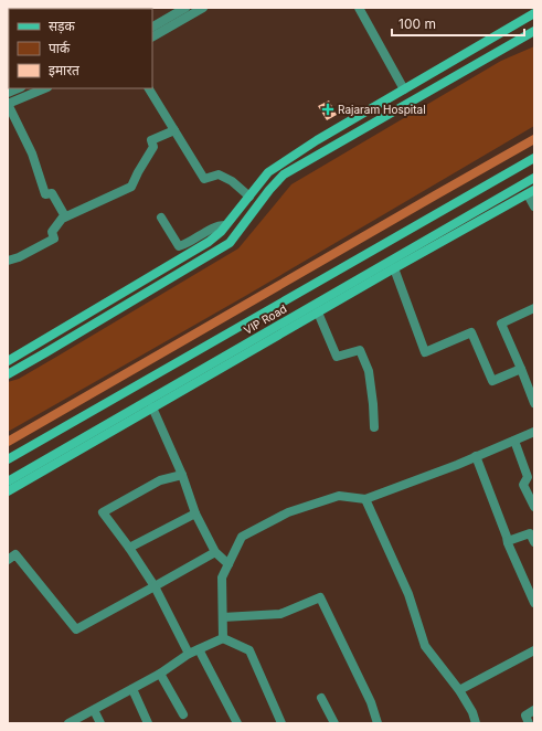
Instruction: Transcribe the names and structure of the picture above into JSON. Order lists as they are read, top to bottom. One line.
{"streets":{"street":["VIP Road"]},"places":{"health":["Rajaram Hospital"]},"legend":["सड़क","पार्क","इमारत"],"scale_bar":"100 m"}
